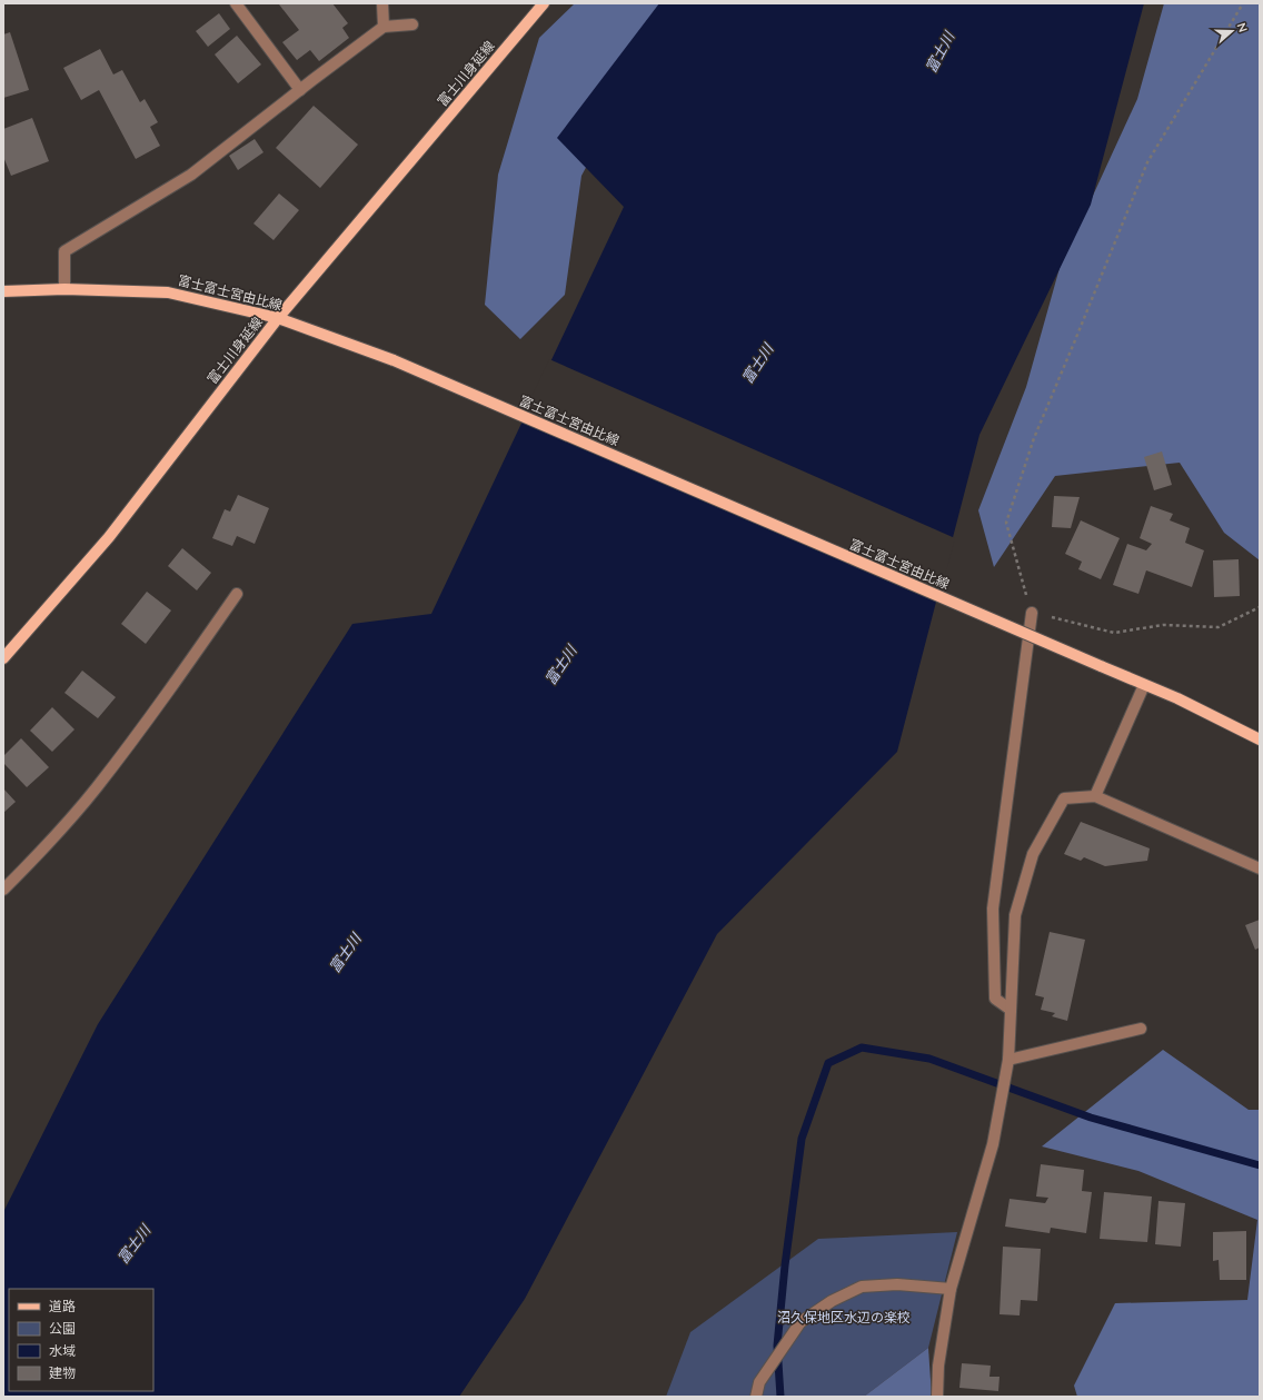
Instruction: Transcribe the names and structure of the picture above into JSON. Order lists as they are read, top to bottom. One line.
{"streets":{"main road":["富士川身延線","富士富士宮由比線"]},"crossings":[["富士川身延線","富士富士宮由比線"]],"water":["富士川"],"parks":["沼久保地区水辺の楽校"],"legend":["道路","公園","水域","建物"],"north":"right"}
